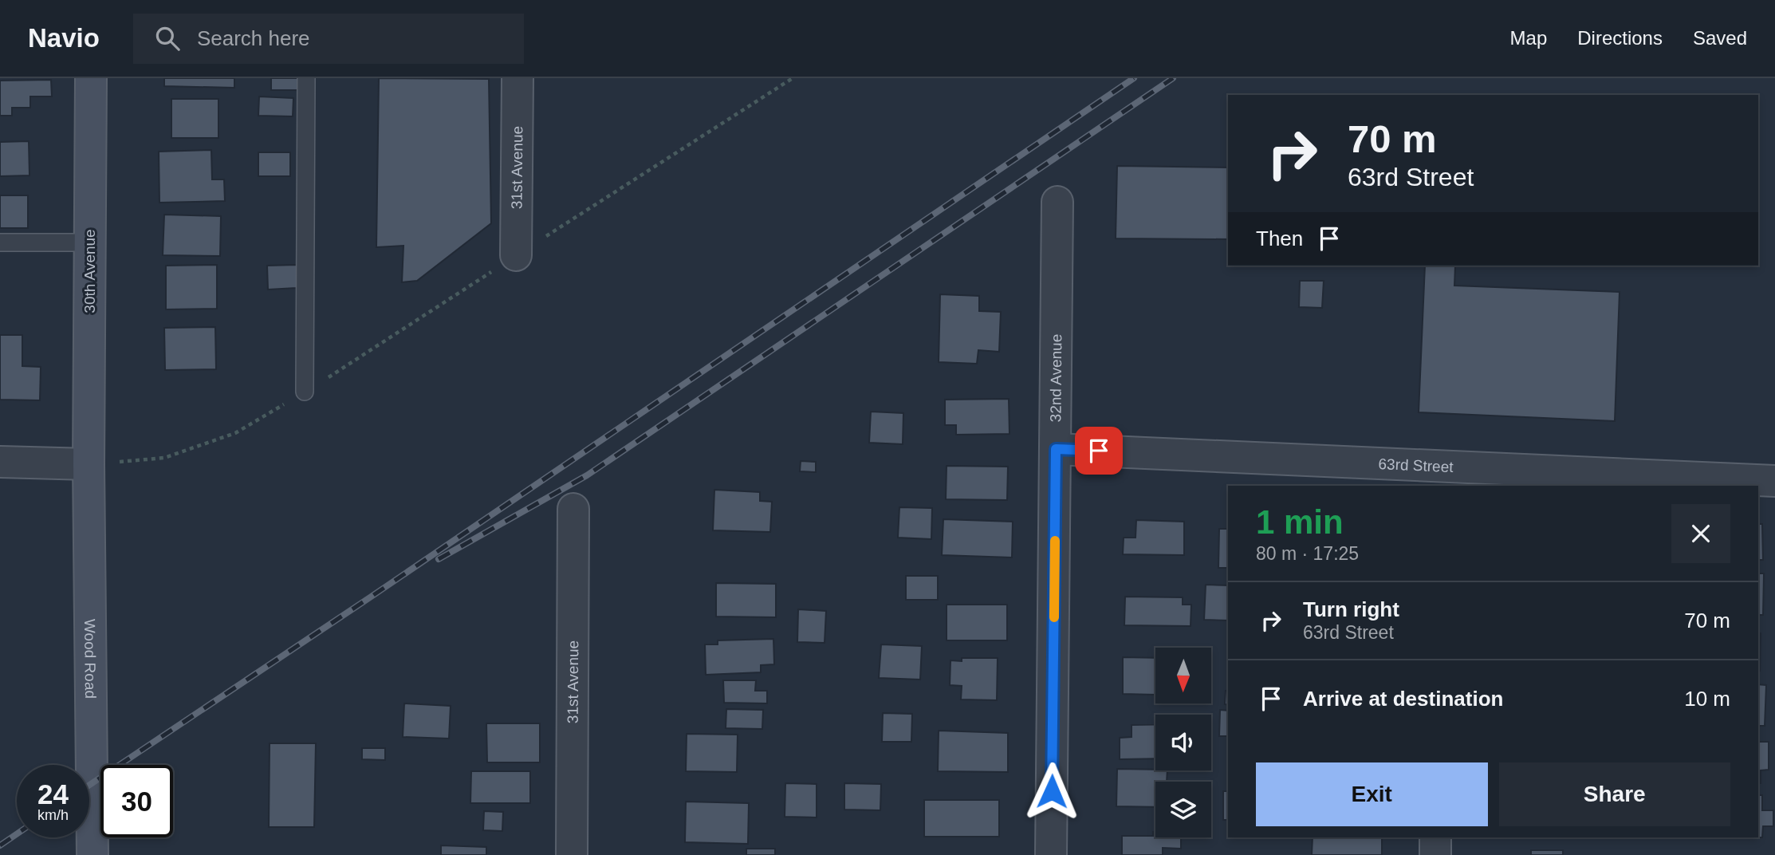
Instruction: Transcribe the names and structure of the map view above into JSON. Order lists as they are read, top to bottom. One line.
{"streets":{"street":["31st Avenue","30th Avenue","32nd Avenue","63rd Street","Wood Road"]},"crossings":[["30th Avenue","Wood Road"],["32nd Avenue","63rd Street"]],"north":"bottom","page":{"header":"Navio","search":"Search here","nav":["Map","Directions","Saved"],"turn":["70 m","63rd Street"],"then":"Then","heading":["1 min","80 m · 17:25"],"list":[{"name":"Turn right","note":"63rd Street","value":"70 m"},{"name":"Arrive at destination","value":"10 m"}],"buttons":["Exit","Share"],"speed":"24 km/h","limit":"30"}}
